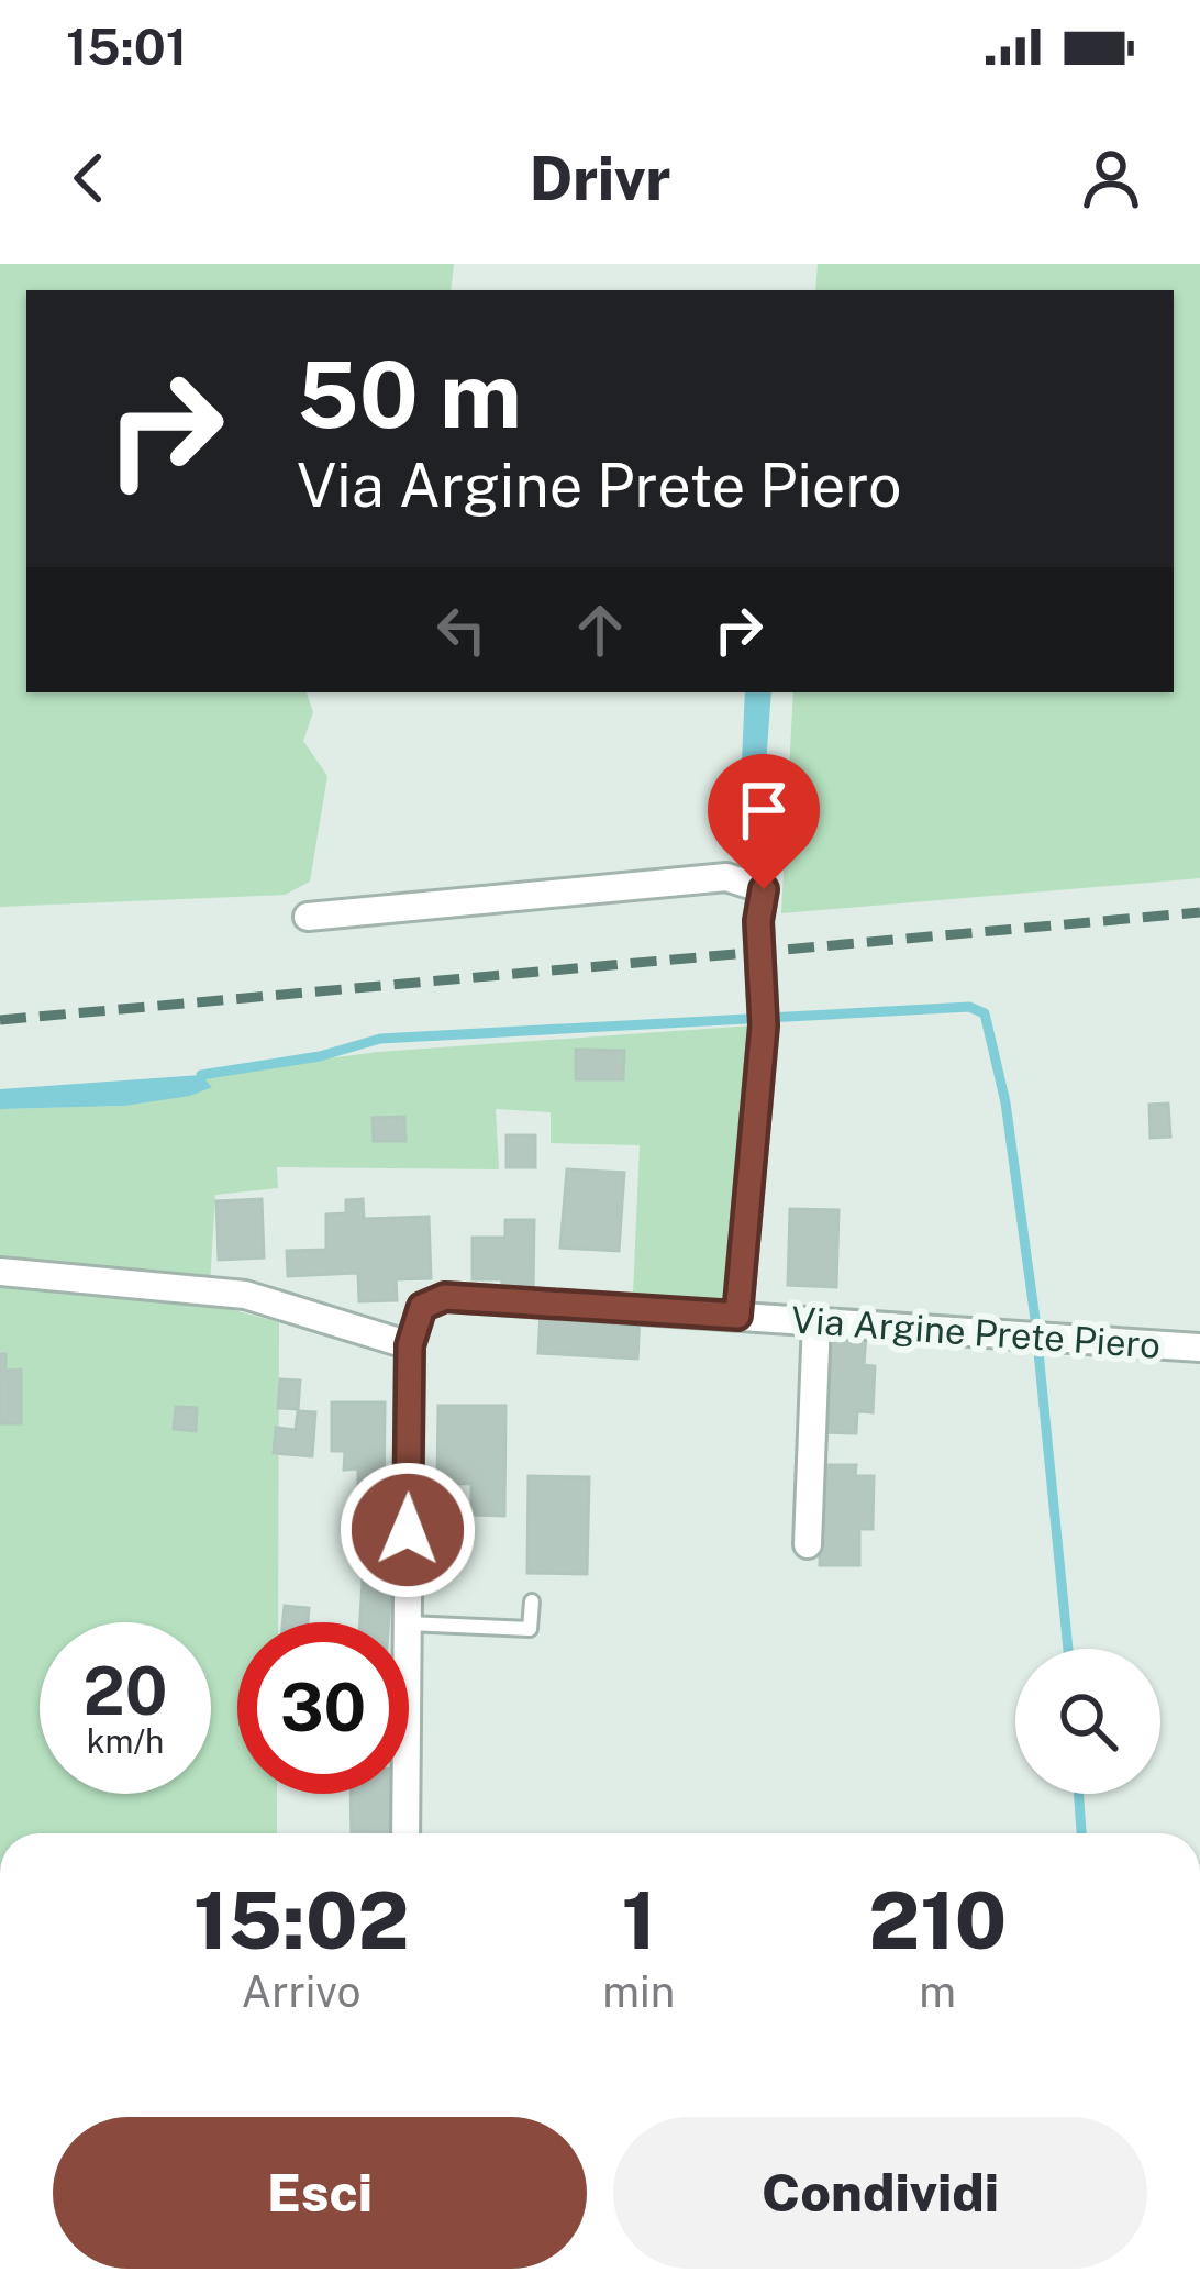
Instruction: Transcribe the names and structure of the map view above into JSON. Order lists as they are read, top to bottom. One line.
{"streets":{"street":["Via Argine Prete Piero"]},"page":{"status":"15:01","header":"Drivr","turn":["50 m","Via Argine Prete Piero"],"speed":"20 km/h","limit":"30","eta":["15:02","Arrivo","1","min","210","m"],"buttons":["Esci","Condividi"]}}
